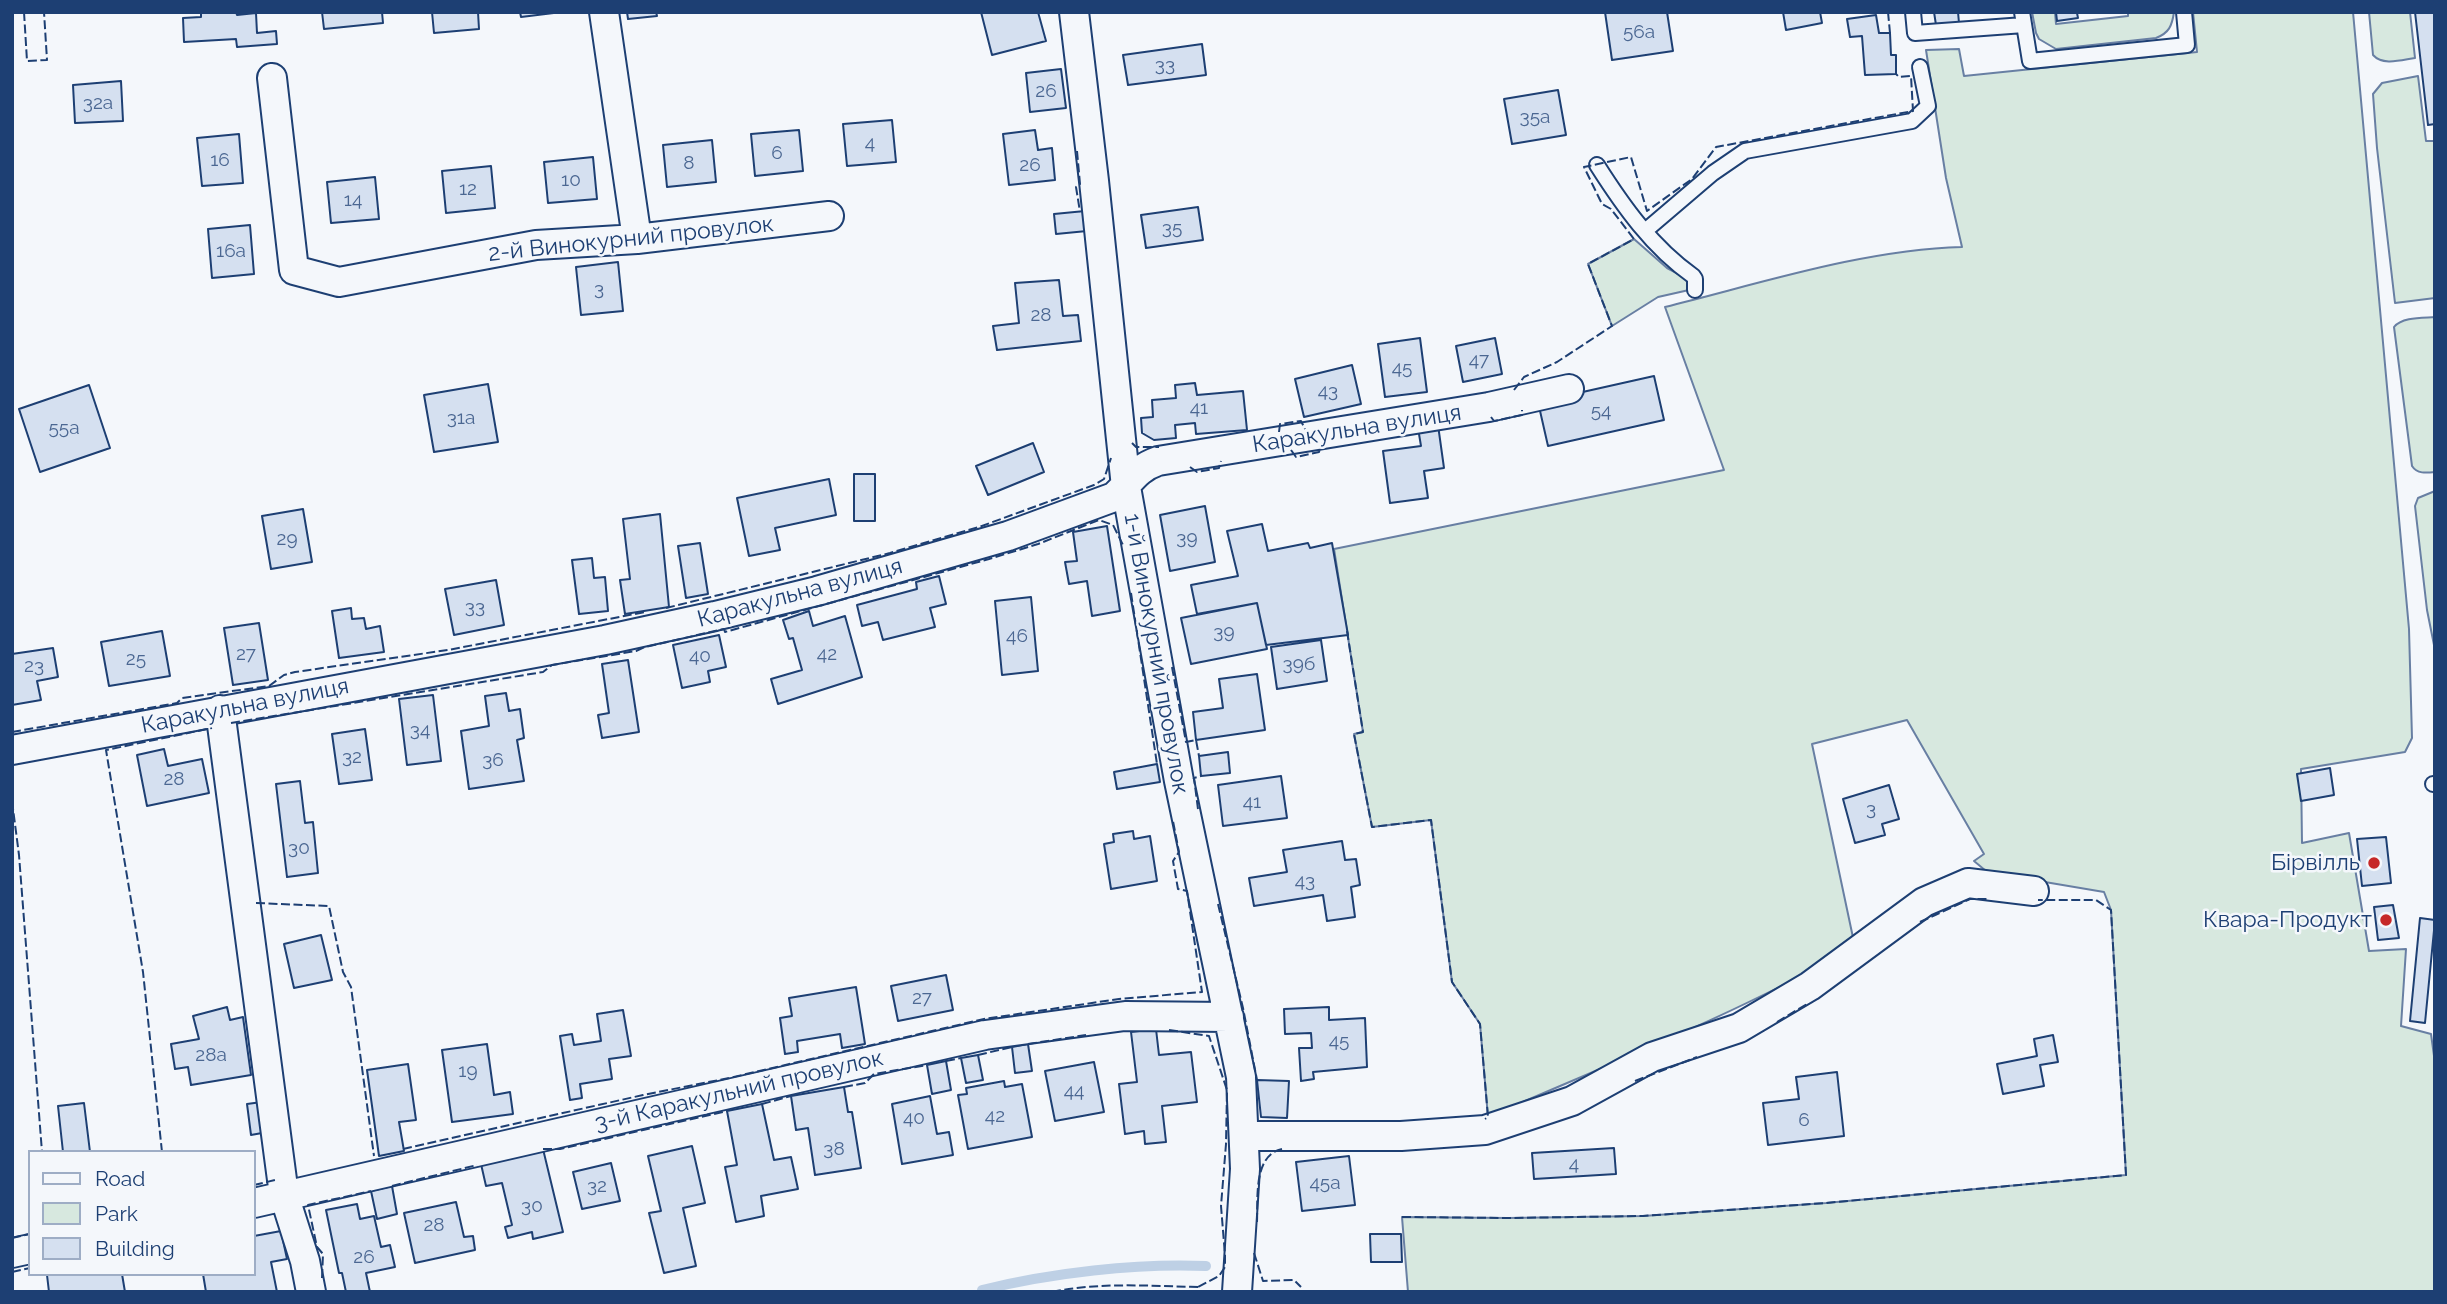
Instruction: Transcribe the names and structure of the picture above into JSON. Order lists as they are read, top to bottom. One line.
{"streets":{"street":["2-й Винокурний провулок","Каракульна вулиця","1-й Винокурний провулок","3-й Каракульний провулок"]},"crossings":[["Каракульна вулиця","1-й Винокурний провулок"],["1-й Винокурний провулок","3-й Каракульний провулок"]],"places":["Бірвілль","Квара-Продукт"],"house_numbers":["56а","33","26","32а","35а","4","6","16","8","26","10","12","14","35","16а","3","28","47","45","43","41","54","31а","55а","39","29","33","39","46","27","42","40","25","39б","23","34","32","36","28","41","3","30","43","27","45","28а","19","44","42","40","6","38","4","45а","32","30","28","26"],"legend":["Road","Park","Building"]}
